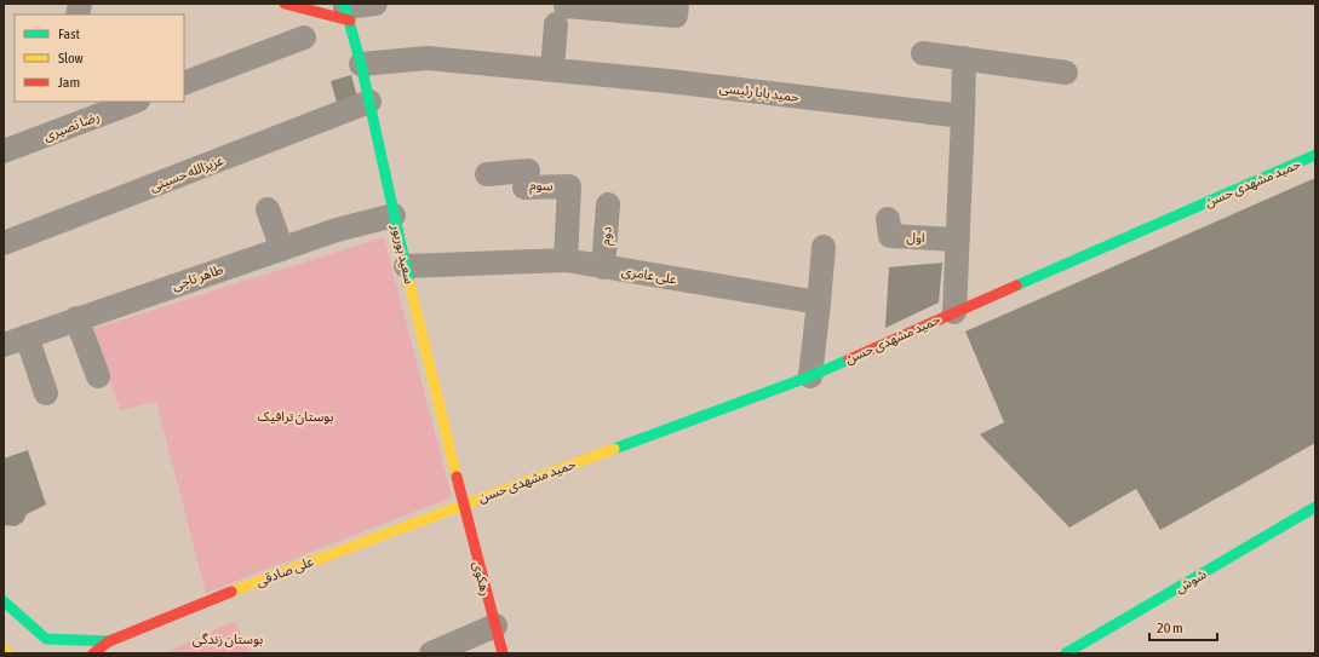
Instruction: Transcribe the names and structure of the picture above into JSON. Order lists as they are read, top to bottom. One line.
{"streets":{"street":["حمید بابا رئیسی","رضا نصیری","عزیزالله حسینی","حمید مشهدی حسن","سوم","دوم","اول","سعید بوربور","علی عامری","طاهر تاجی","علی صادقی","رهکوی","شوش"]},"crossings":[["حمید بابا رئیسی","سعید بوربور"],["عزیزالله حسینی","سعید بوربور"],["حمید مشهدی حسن","سعید بوربور"],["حمید مشهدی حسن","علی صادقی"],["حمید مشهدی حسن","رهکوی"],["سوم","علی عامری"],["دوم","علی عامری"],["سعید بوربور","علی عامری"],["سعید بوربور","طاهر تاجی"],["سعید بوربور","علی صادقی"],["سعید بوربور","رهکوی"],["علی صادقی","رهکوی"]],"parks":["بوستان ترافیک","بوستان زندگی"],"legend":["Fast","Slow","Jam"],"scale_bar":"20 m"}
